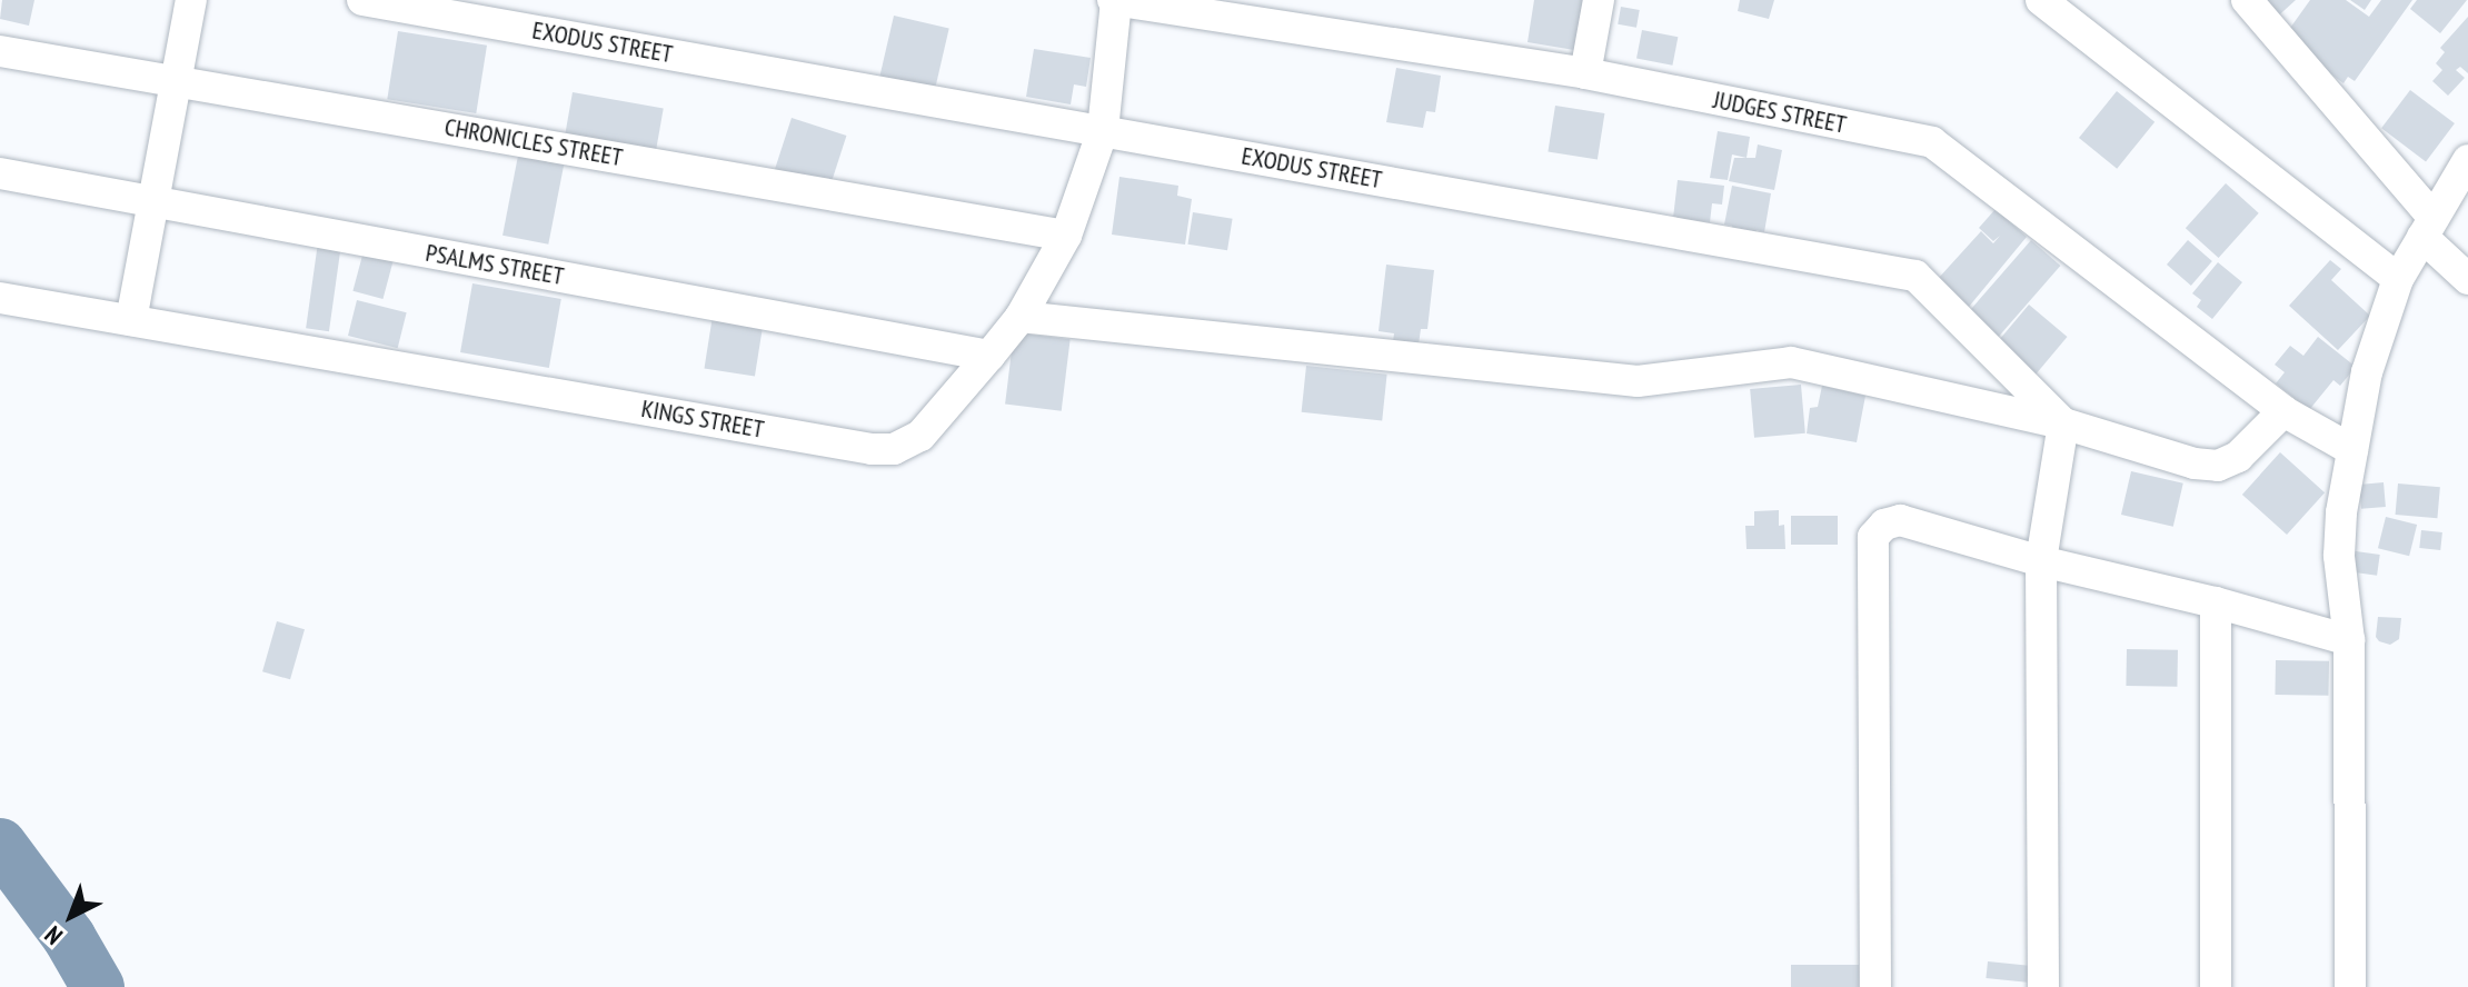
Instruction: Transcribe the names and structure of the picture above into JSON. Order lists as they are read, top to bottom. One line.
{"streets":{"street":["EXODUS STREET","JUDGES STREET","CHRONICLES STREET","PSALMS STREET","KINGS STREET"]},"crossings":[["EXODUS STREET","KINGS STREET"],["JUDGES STREET","KINGS STREET"],["CHRONICLES STREET","KINGS STREET"],["PSALMS STREET","KINGS STREET"]],"north":"bottom left"}
